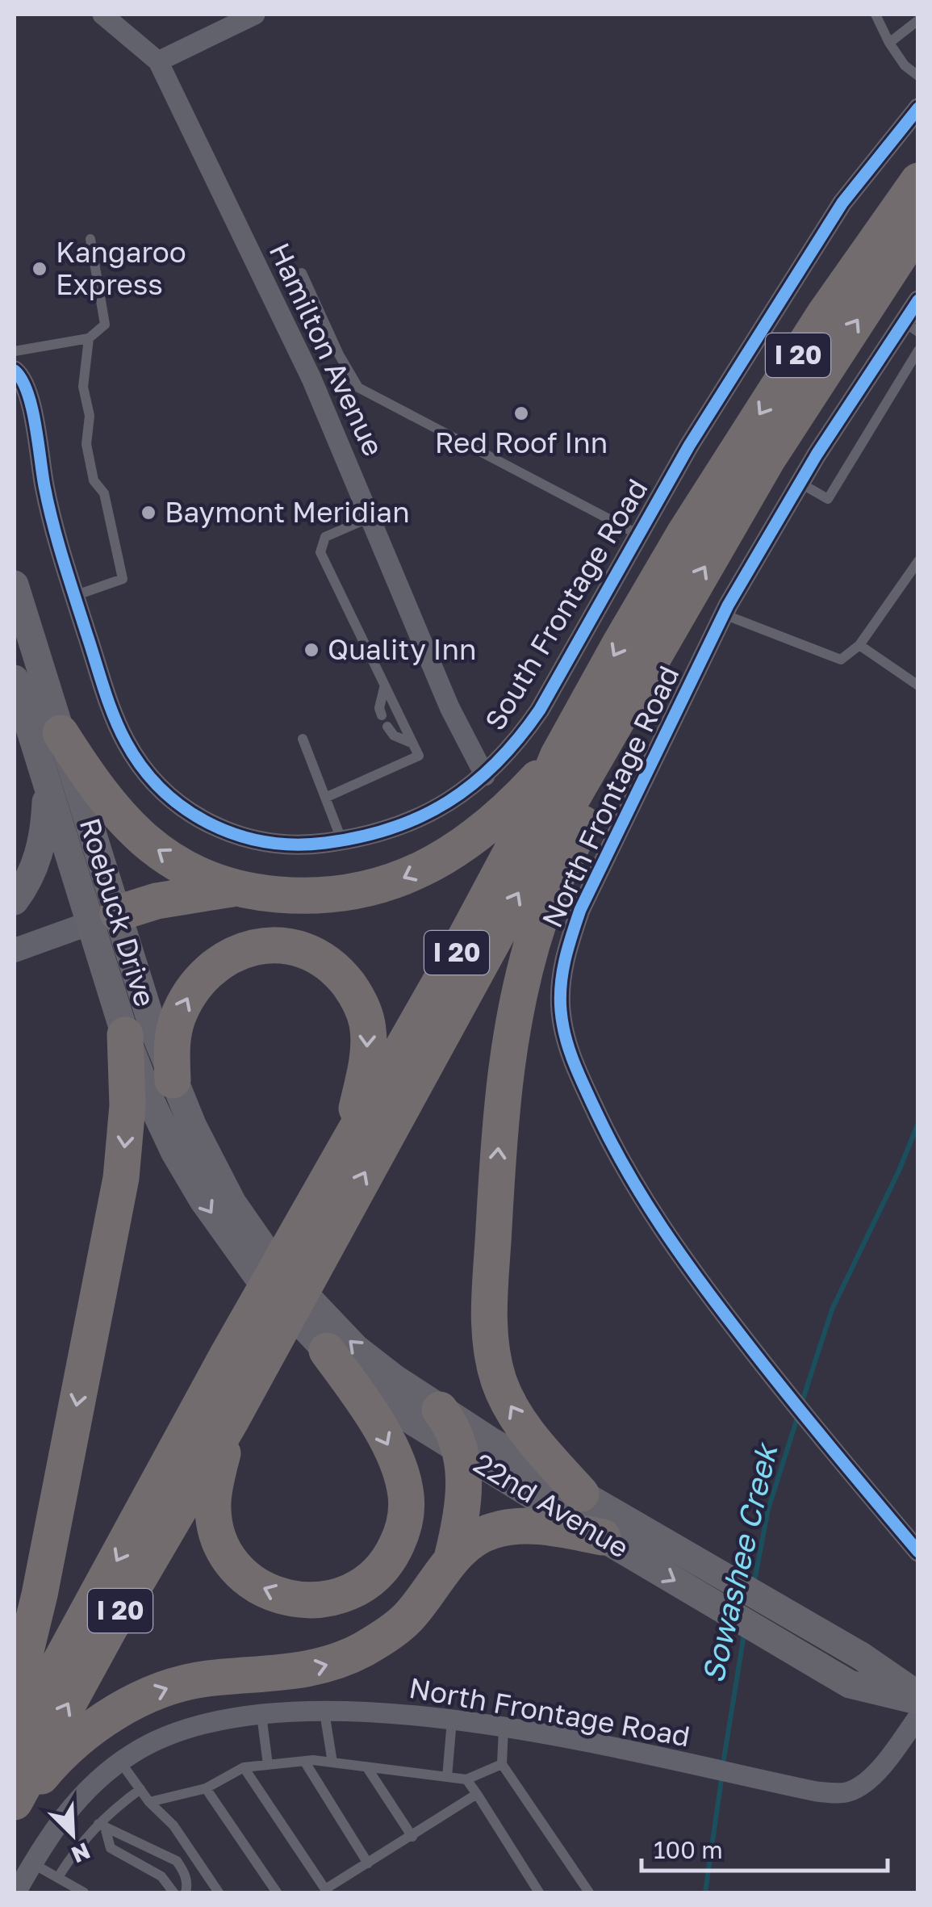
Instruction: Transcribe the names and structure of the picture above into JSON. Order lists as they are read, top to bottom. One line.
{"streets":{"highway":["I 20"],"main road":["Roebuck Drive","22nd Avenue"],"street":["Hamilton Avenue","South Frontage Road","North Frontage Road"]},"crossings":[["Hamilton Avenue","South Frontage Road"],["Roebuck Drive","22nd Avenue"]],"water":["Sowashee Creek"],"places":["Kangaroo Express","Red Roof Inn","Baymont Meridian","Quality Inn"],"scale_bar":"100 m","north":"bottom right"}
